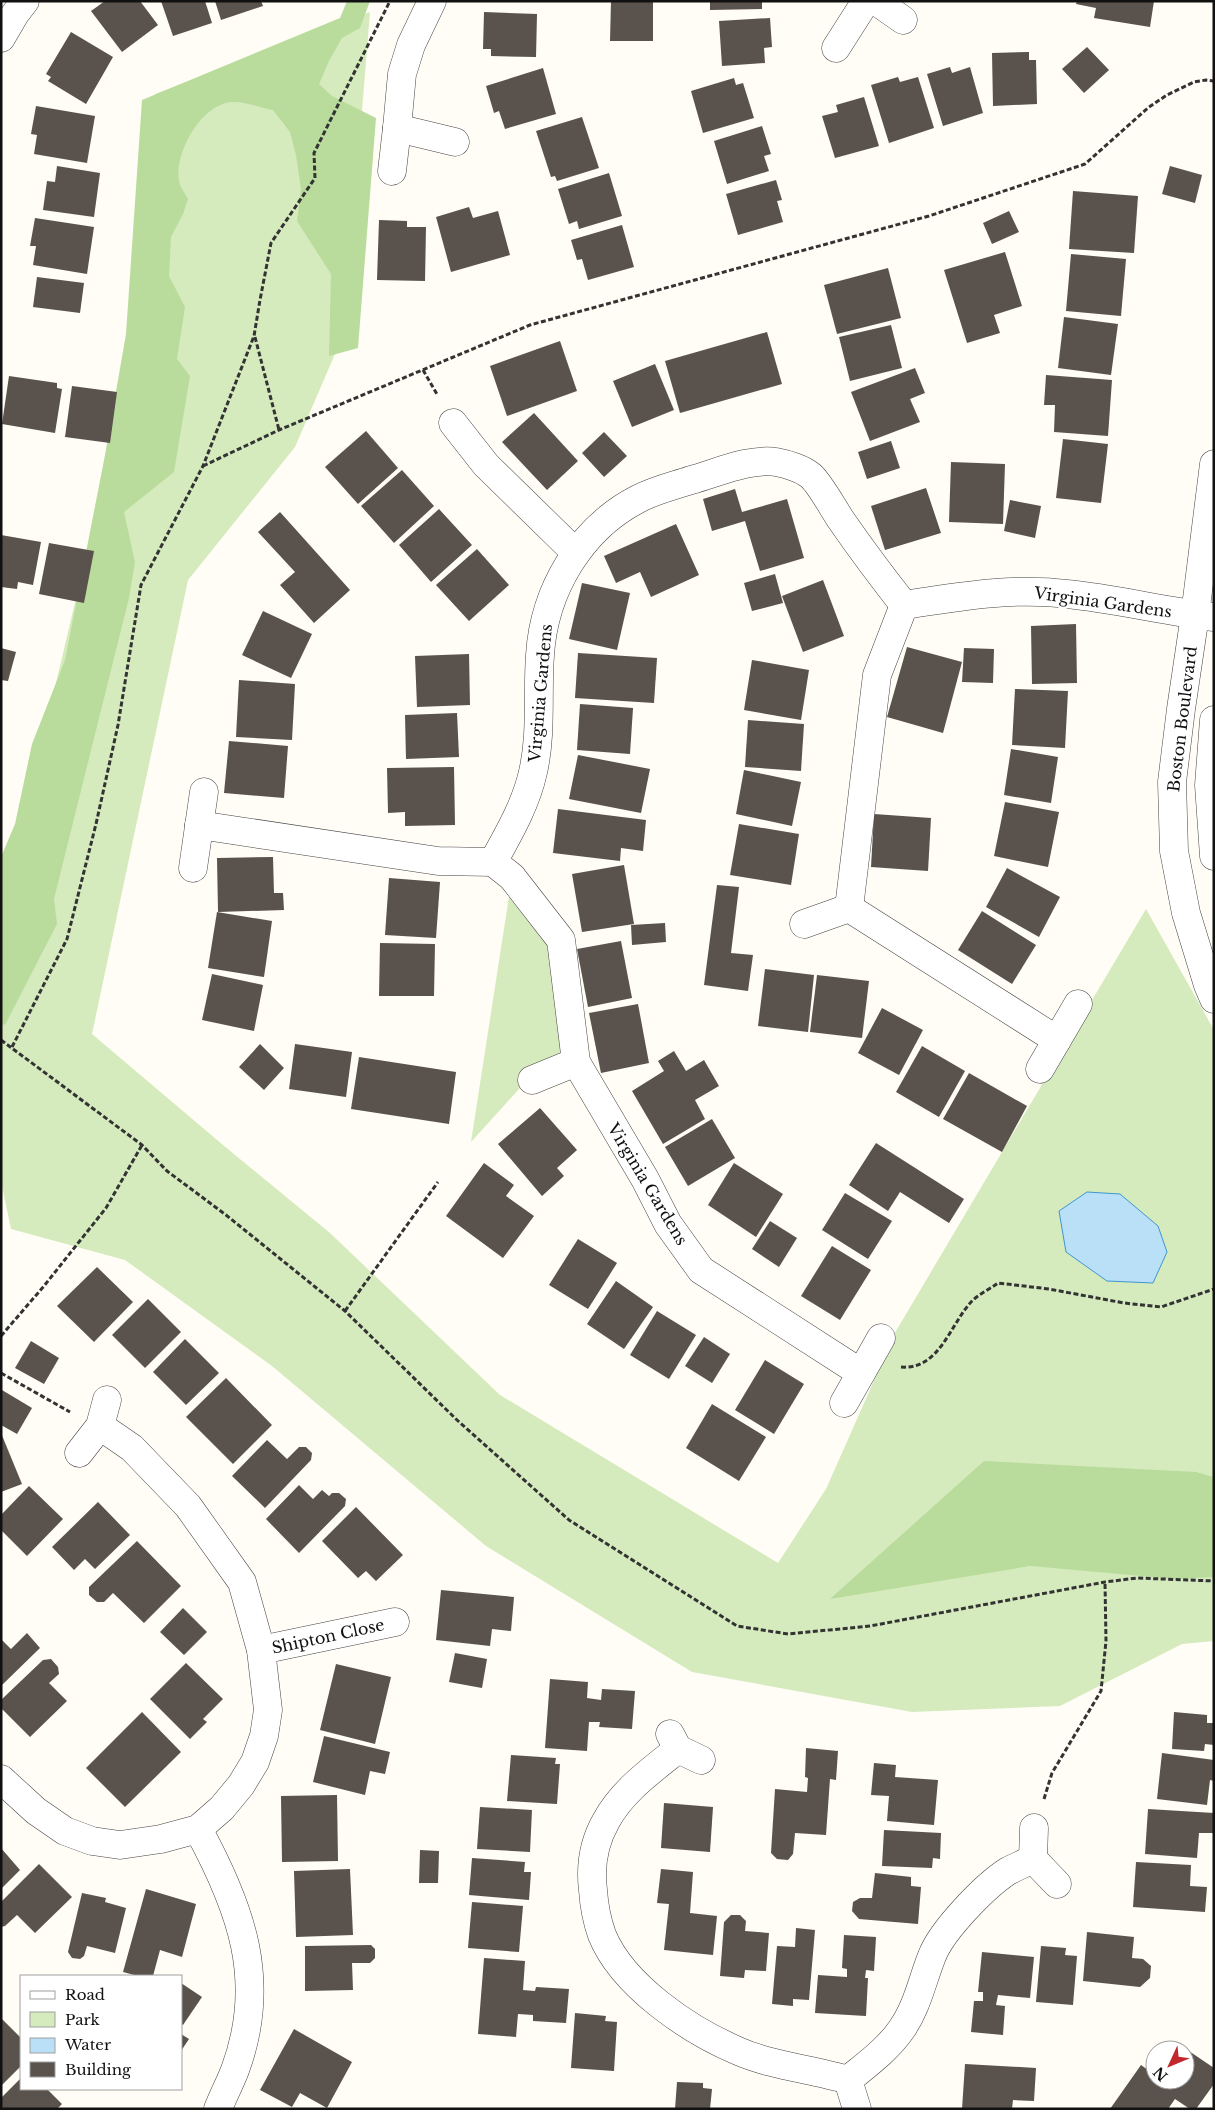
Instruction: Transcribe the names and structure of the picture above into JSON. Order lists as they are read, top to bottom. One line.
{"streets":{"street":["Virginia Gardens","Boston Boulevard","Shipton Close"]},"crossings":[["Virginia Gardens","Boston Boulevard"]],"legend":["Road","Park","Water","Building"],"north":"bottom left"}
